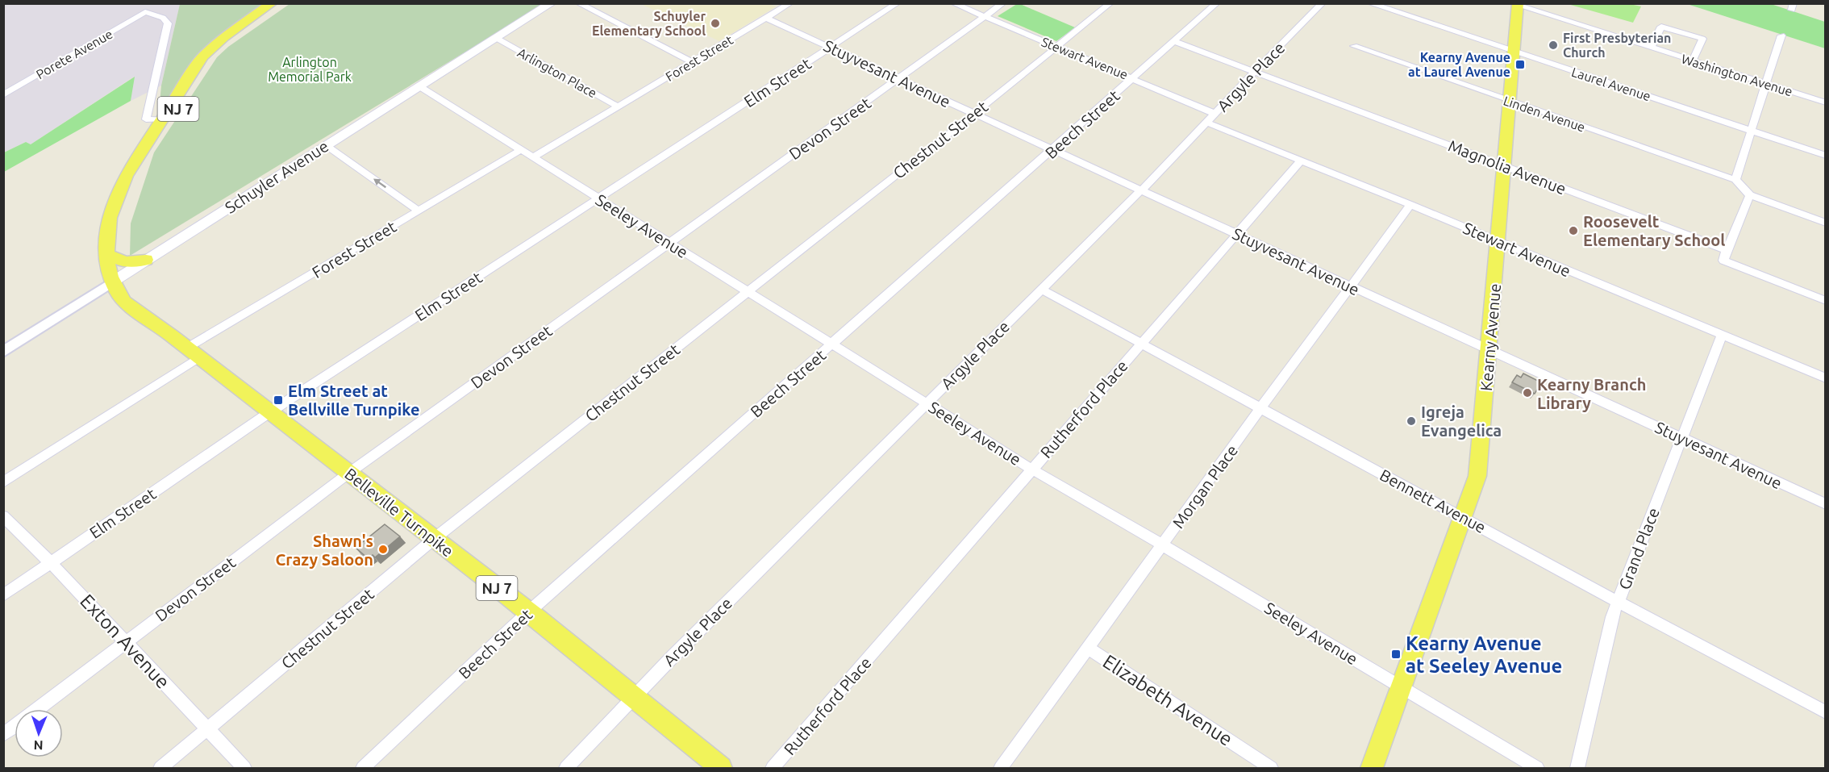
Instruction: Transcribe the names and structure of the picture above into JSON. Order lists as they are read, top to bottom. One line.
{"streets":{"main road":["NJ 7","Schuyler Avenue","Kearny Avenue","Belleville Turnpike"],"street":["Porete Avenue","Forest Street","Stewart Avenue","Arlington Place","Stuyvesant Avenue","Washington Avenue","Argyle Place","Elm Street","Laurel Avenue","Linden Avenue","Beech Street","Devon Street","Chestnut Street","Magnolia Avenue","Seeley Avenue","Rutherford Place","Morgan Place","Bennett Avenue","Grand Place","Exton Avenue","Elizabeth Avenue"]},"crossings":[["Porete Avenue","Belleville Turnpike"],["Forest Street","Arlington Place"],["Forest Street","Stuyvesant Avenue"],["Forest Street","Seeley Avenue"],["Forest Street","Belleville Turnpike"],["Stewart Avenue","Argyle Place"],["Stewart Avenue","Beech Street"],["Stewart Avenue","Devon Street"],["Stewart Avenue","Chestnut Street"],["Stewart Avenue","Kearny Avenue"],["Stewart Avenue","Rutherford Place"],["Stewart Avenue","Morgan Place"],["Stewart Avenue","Grand Place"],["Arlington Place","Schuyler Avenue"],["Stuyvesant Avenue","Argyle Place"],["Stuyvesant Avenue","Elm Street"],["Stuyvesant Avenue","Beech Street"],["Stuyvesant Avenue","Devon Street"],["Stuyvesant Avenue","Chestnut Street"],["Stuyvesant Avenue","Kearny Avenue"],["Stuyvesant Avenue","Rutherford Place"],["Stuyvesant Avenue","Morgan Place"],["Stuyvesant Avenue","Grand Place"],["Washington Avenue","Kearny Avenue"],["Argyle Place","Magnolia Avenue"],["Argyle Place","Seeley Avenue"],["Argyle Place","Bennett Avenue"],["Argyle Place","Belleville Turnpike"],["Elm Street","Seeley Avenue"],["Elm Street","Belleville Turnpike"],["Elm Street","Exton Avenue"],["Laurel Avenue","Kearny Avenue"],["NJ 7","Belleville Turnpike"],["Linden Avenue","Kearny Avenue"],["Beech Street","Magnolia Avenue"],["Beech Street","Seeley Avenue"],["Beech Street","Belleville Turnpike"],["Devon Street","Seeley Avenue"],["Devon Street","Belleville Turnpike"],["Devon Street","Exton Avenue"],["Chestnut Street","Seeley Avenue"],["Chestnut Street","Belleville Turnpike"],["Chestnut Street","Exton Avenue"],["Magnolia Avenue","Kearny Avenue"],["Schuyler Avenue","Seeley Avenue"],["Schuyler Avenue","Belleville Turnpike"],["Seeley Avenue","Kearny Avenue"],["Seeley Avenue","Rutherford Place"],["Seeley Avenue","Morgan Place"],["Kearny Avenue","Bennett Avenue"],["Rutherford Place","Bennett Avenue"],["Morgan Place","Bennett Avenue"],["Morgan Place","Elizabeth Avenue"],["Bennett Avenue","Grand Place"]],"parks":["Arlington Memorial Park"],"places":{"other":["Schuyler Elementary School","First Presbyterian Church","Roosevelt Elementary School","Kearny Branch Library","Igreja Evangelica","Shawn's Crazy Saloon"],"transit":["Kearny Avenue at Laurel Avenue","Elm Street at Bellville Turnpike","Kearny Avenue at Seeley Avenue"]},"north":"bottom"}
